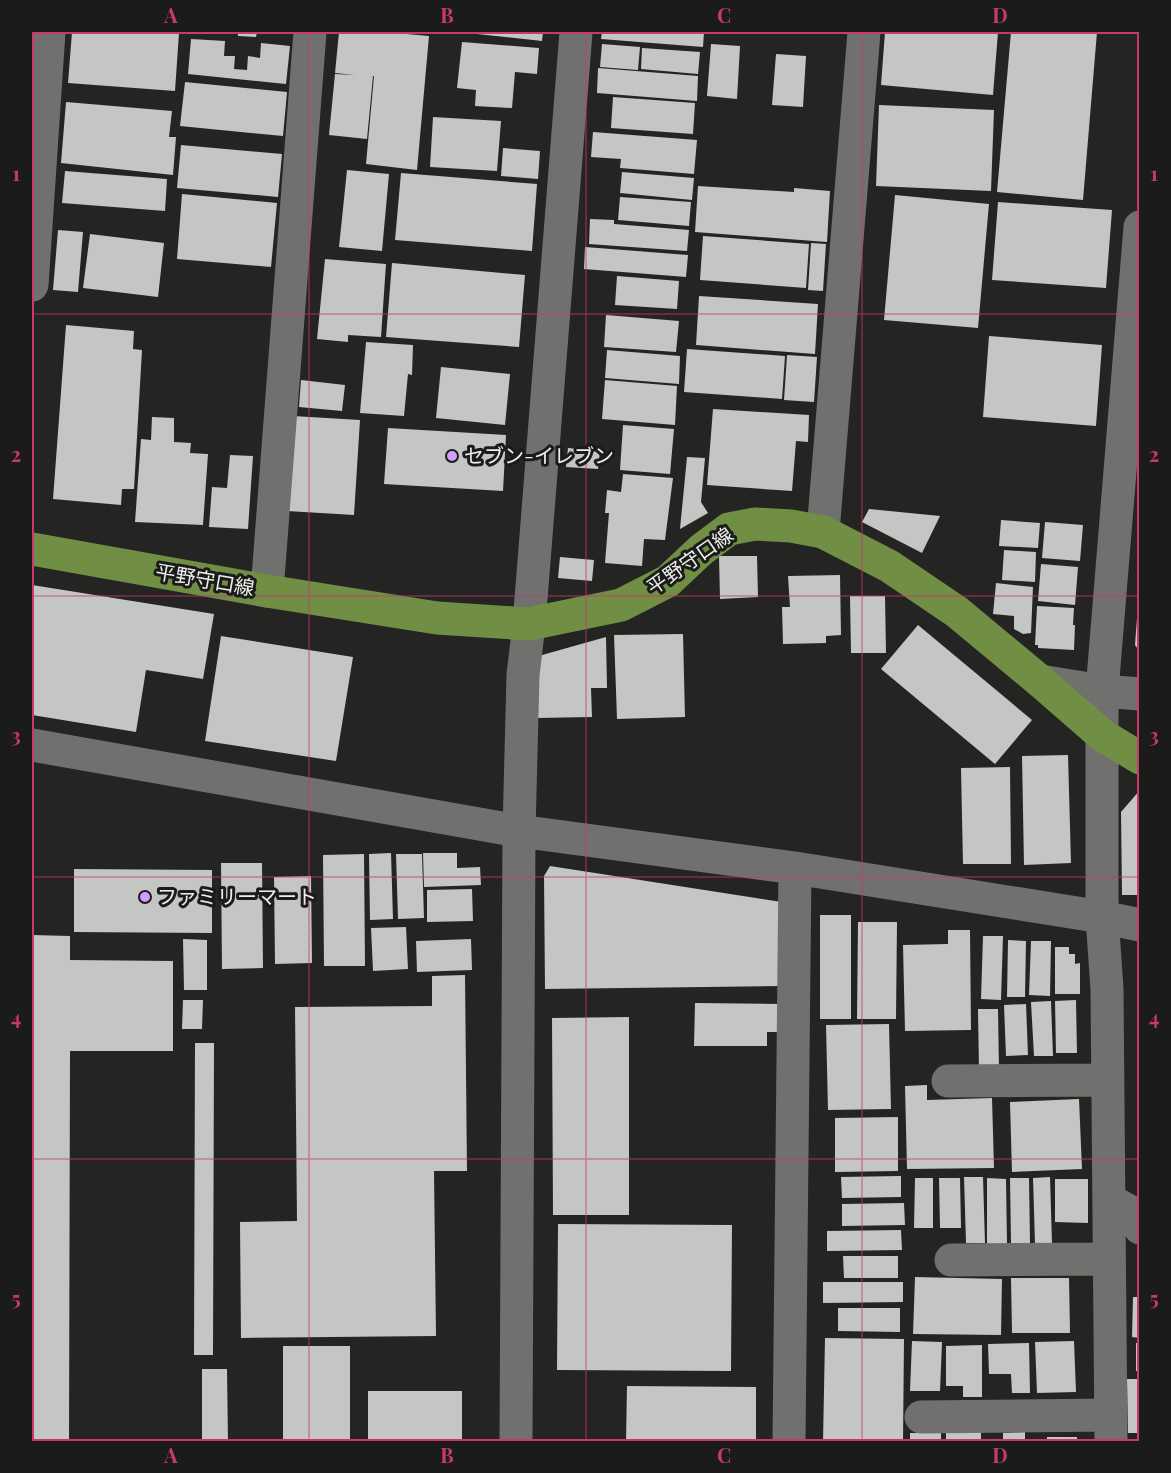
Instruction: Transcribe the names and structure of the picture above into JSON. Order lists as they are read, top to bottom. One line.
{"streets":{"main road":["平野守口線"]},"places":["セブン-イレブン","ファミリーマート"],"grid":{"columns":["A","B","C","D"],"rows":["1","2","3","4","5"]}}
